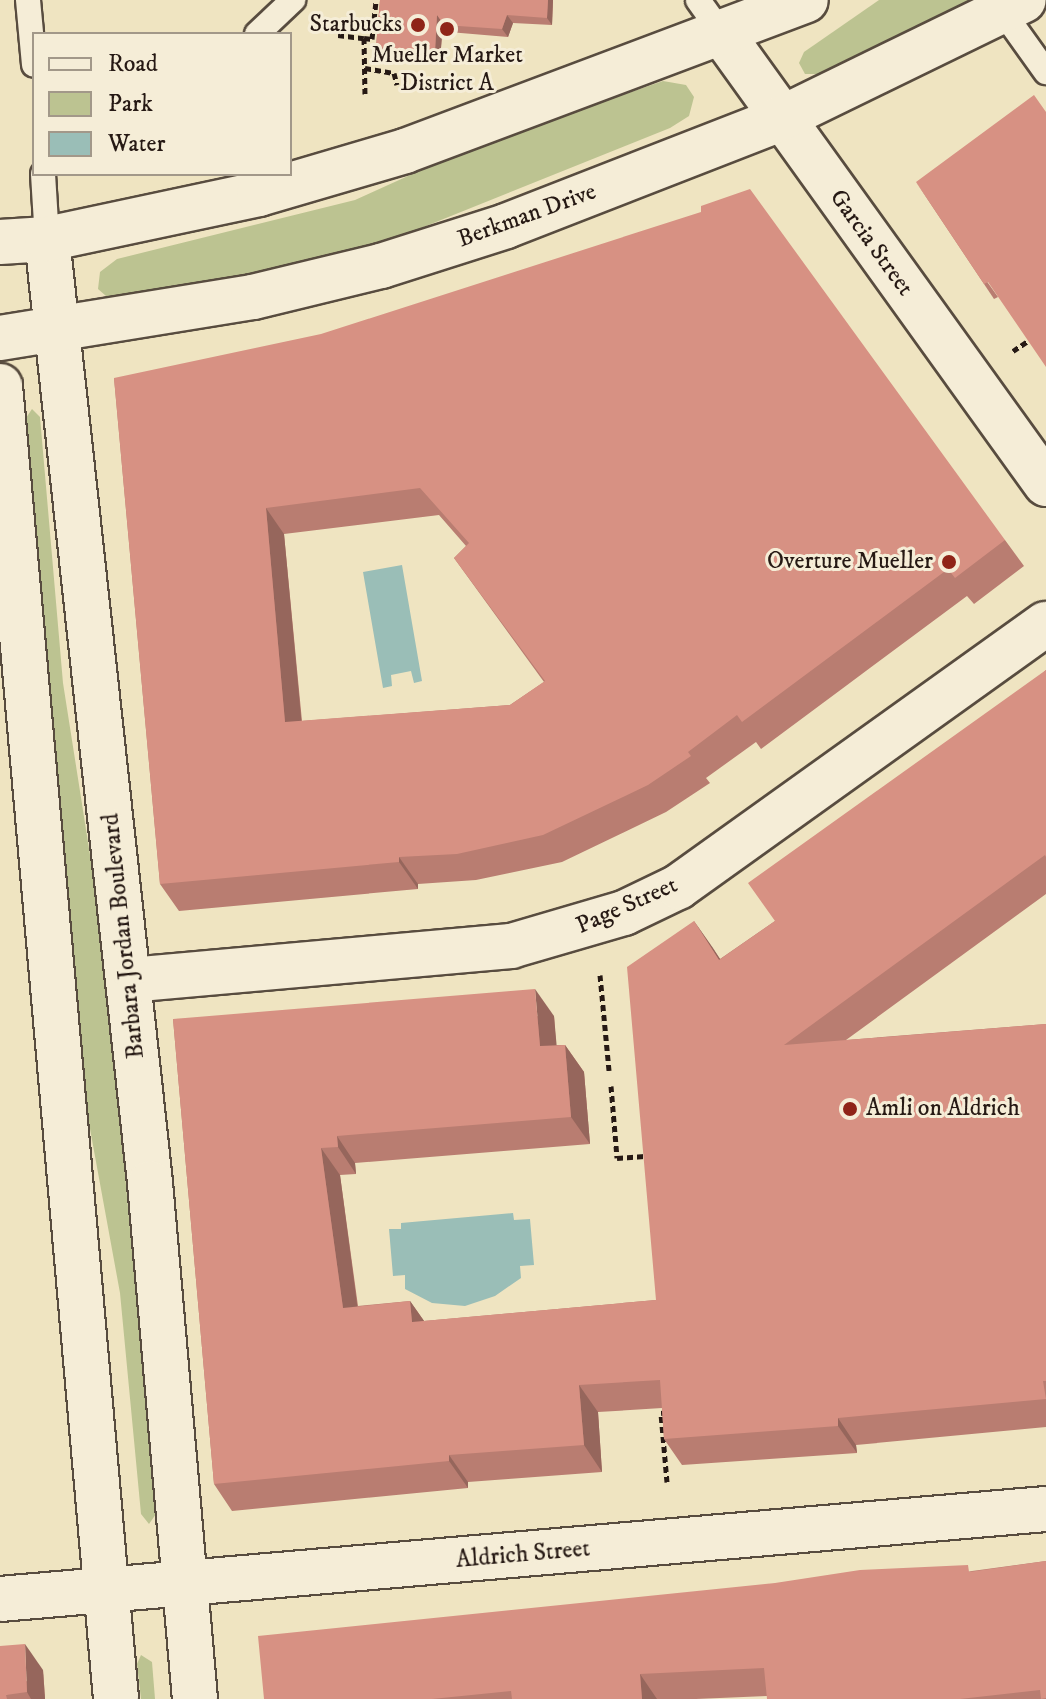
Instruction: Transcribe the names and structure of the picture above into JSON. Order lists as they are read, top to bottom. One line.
{"streets":{"street":["Berkman Drive","Garcia Street","Page Street","Barbara Jordan Boulevard","Aldrich Street"]},"crossings":[["Berkman Drive","Garcia Street"],["Berkman Drive","Barbara Jordan Boulevard"],["Page Street","Barbara Jordan Boulevard"],["Barbara Jordan Boulevard","Aldrich Street"]],"places":["Starbucks","Mueller Market District A","Overture Mueller","Amli on Aldrich"],"legend":["Road","Park","Water"]}
